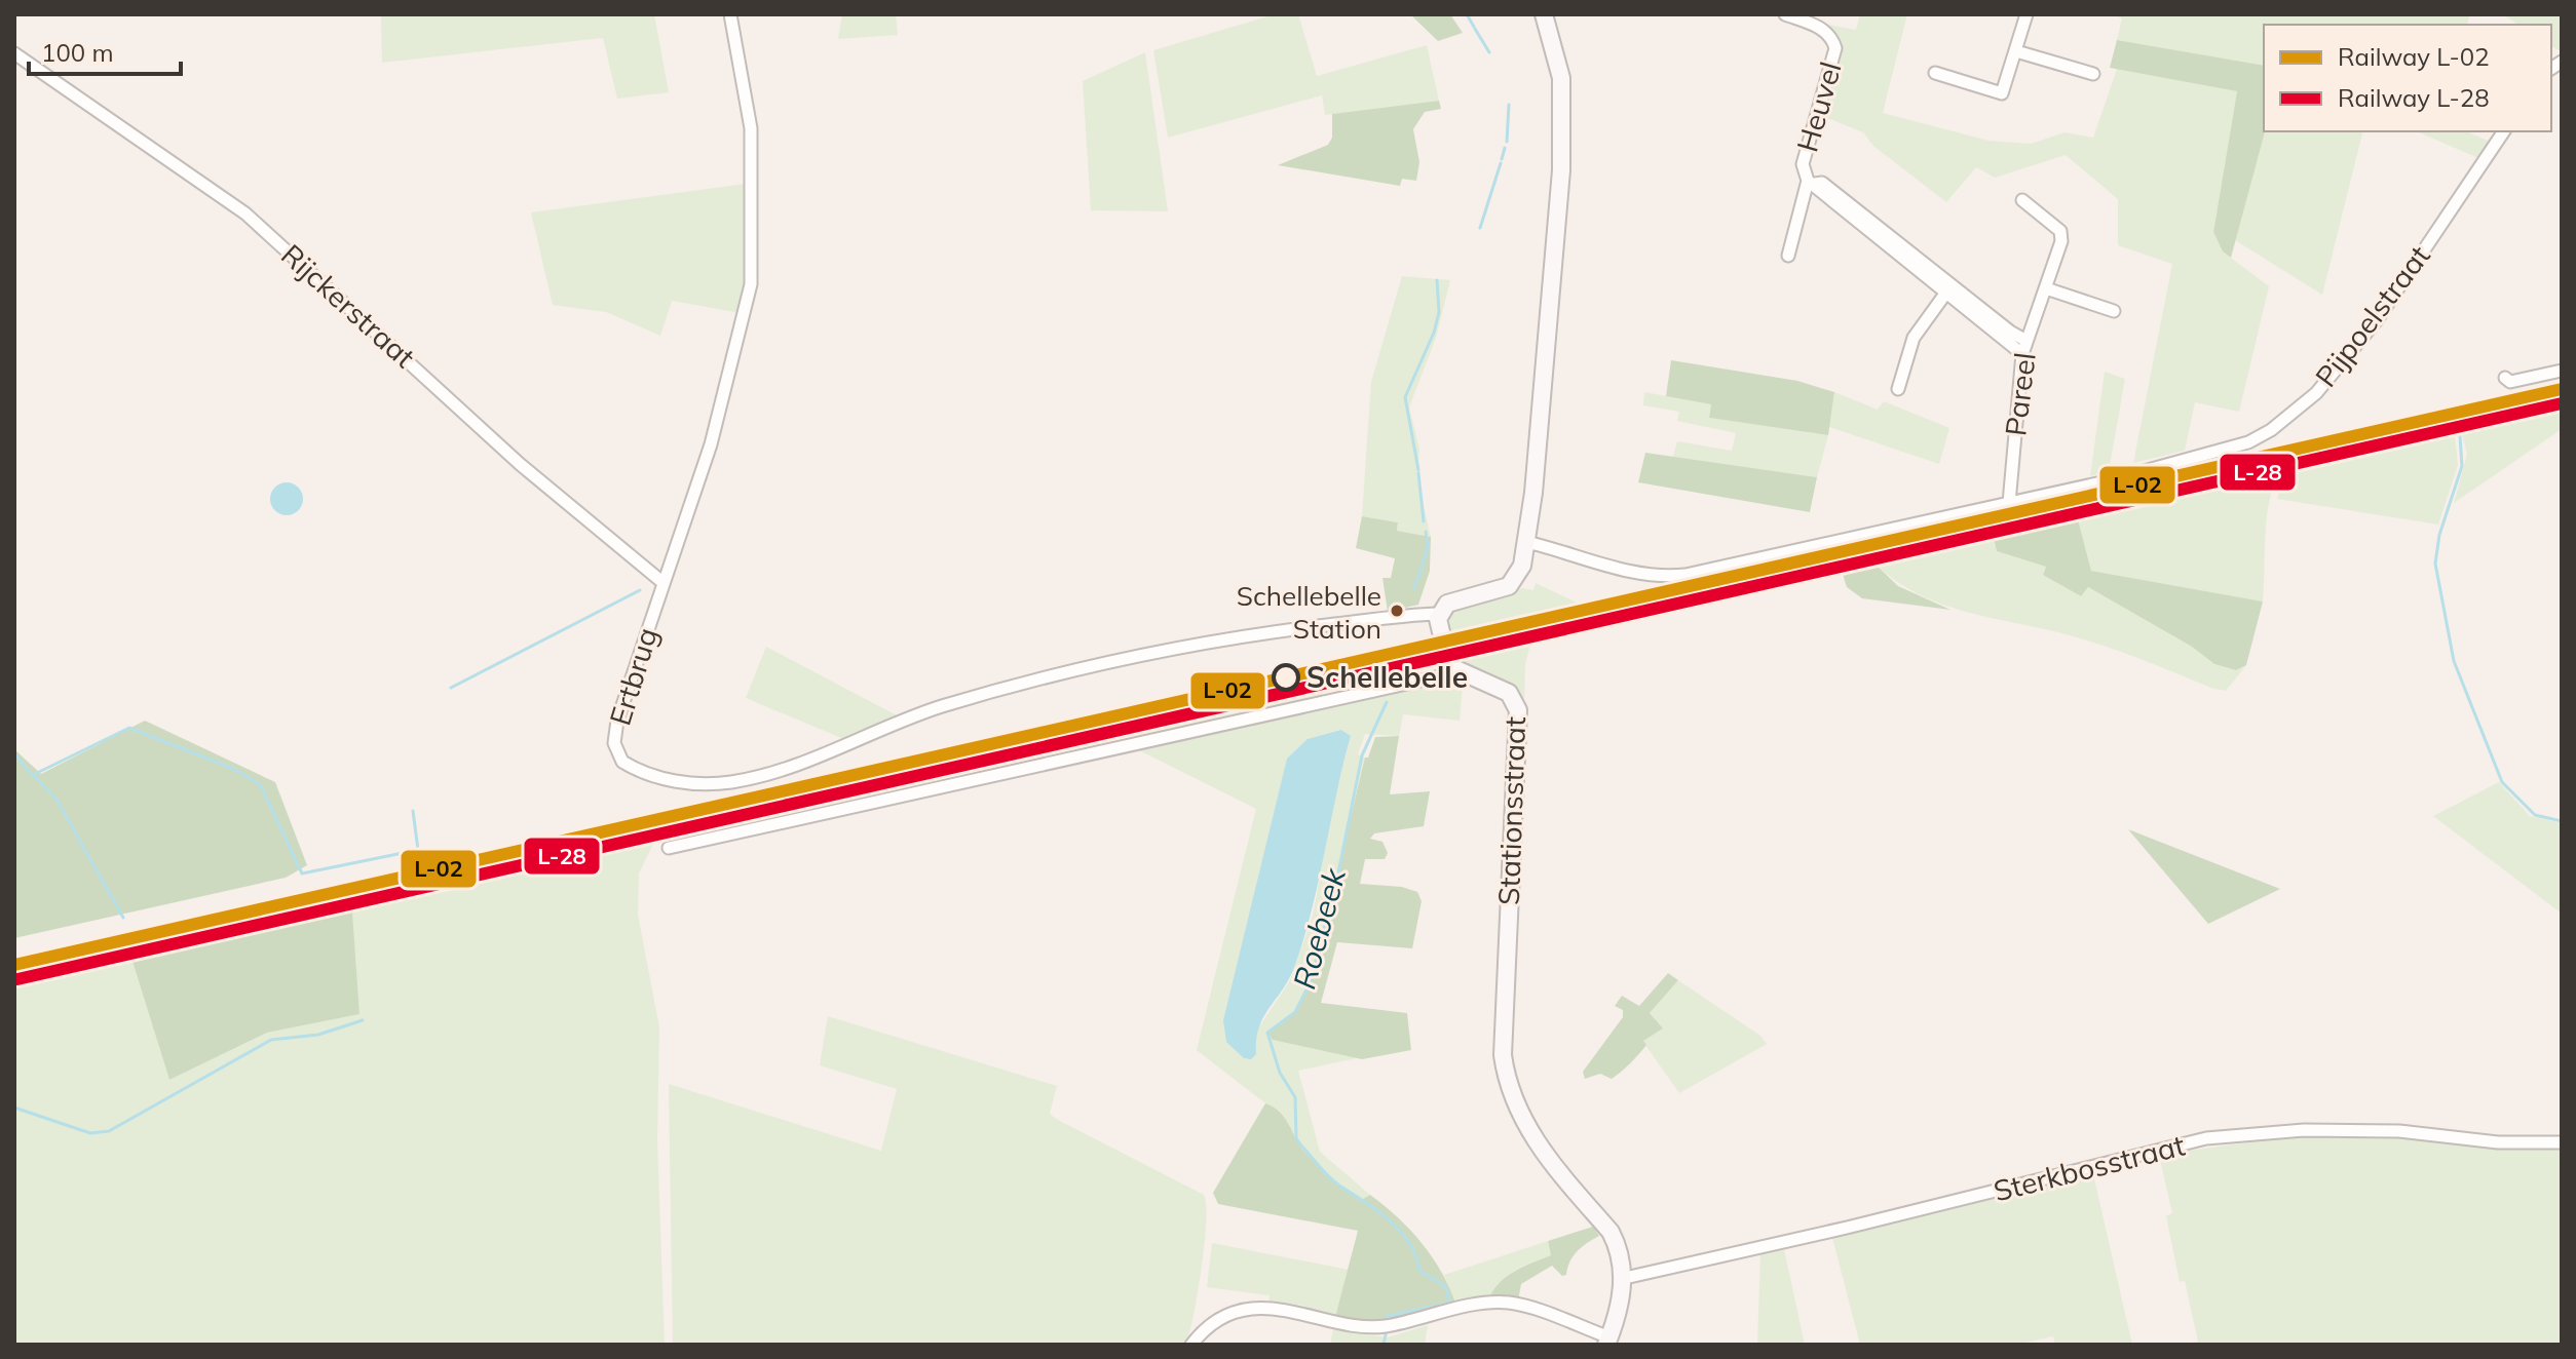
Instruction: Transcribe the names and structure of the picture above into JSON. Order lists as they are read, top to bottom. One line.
{"streets":{"street":["Heuvel","Rijckerstraat","Pijpoelstraat","Pareel","Ertbrug","Stationsstraat","Sterkbosstraat"]},"crossings":[["Heuvel","Pareel"],["Rijckerstraat","Ertbrug"],["Pijpoelstraat","Pareel"],["Stationsstraat","Sterkbosstraat"]],"water":["Roebeek"],"places":["Schellebelle Station","Schellebelle"],"lines":["rail line L-02","rail line L-28"],"legend":["Railway L-02","Railway L-28"],"scale_bar":"100 m"}
